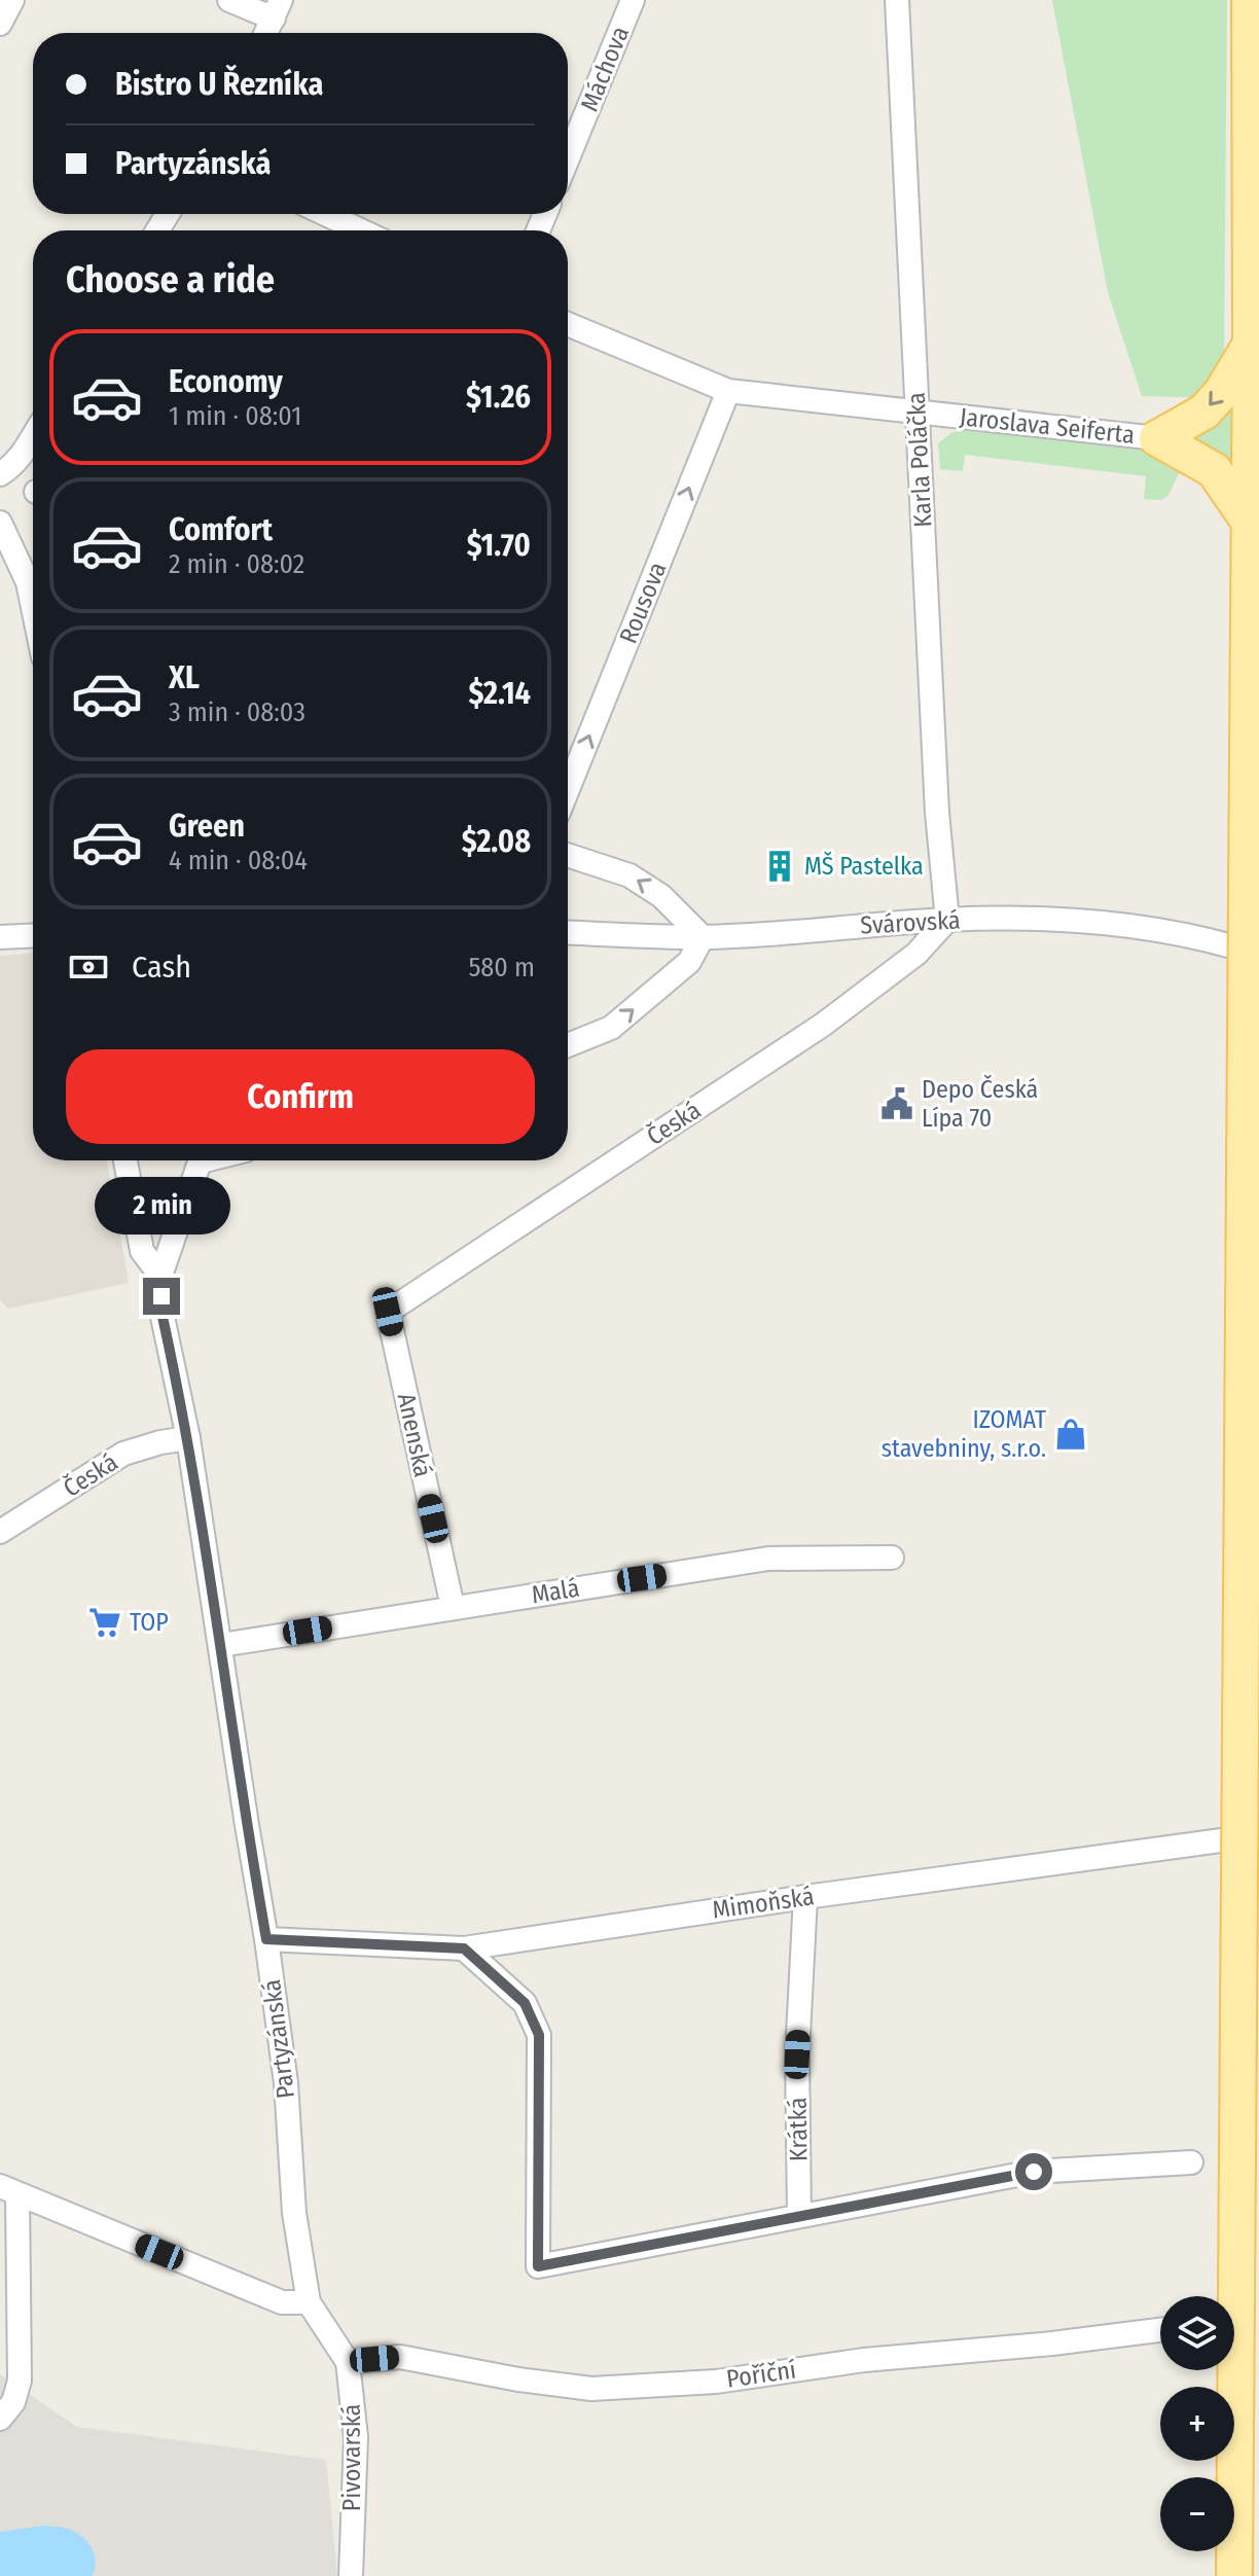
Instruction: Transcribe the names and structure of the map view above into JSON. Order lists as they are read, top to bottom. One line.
{"streets":{"street":["Máchova","Jaroslava Seiferta","Karla Poláčka","Rousova","Svárovská","Česká","Anenská","Malá","Mimoňská","Partyzánská","Krátká","Poříční","Pivovarská"]},"crossings":[["Jaroslava Seiferta","Karla Poláčka"],["Jaroslava Seiferta","Rousova"],["Karla Poláčka","Svárovská"],["Karla Poláčka","Česká"],["Svárovská","Česká"],["Česká","Anenská"],["Česká","Partyzánská"],["Anenská","Malá"],["Malá","Partyzánská"],["Mimoňská","Partyzánská"],["Mimoňská","Krátká"],["Partyzánská","Pivovarská"],["Poříční","Pivovarská"]],"one_way":["Rousova"],"places":{"building":["MŠ Pastelka"],"public building":["Depo Česká Lípa 70"],"shop":["IZOMAT stavebniny, s.r.o."],"supermarket":["TOP"]},"page":{"banner":["Bistro U Řezníka","Partyzánská"],"heading":"Choose a ride","list":[{"name":"Economy","note":"1 min · 08:01","value":"$1.26"},{"name":"Comfort","note":"2 min · 08:02","value":"$1.70"},{"name":"XL","note":"3 min · 08:03","value":"$2.14"},{"name":"Green","note":"4 min · 08:04","value":"$2.08"}],"pay":["Cash","580 m"],"buttons":"Confirm","bubble":"2 min","map_buttons":["+","−"]}}
